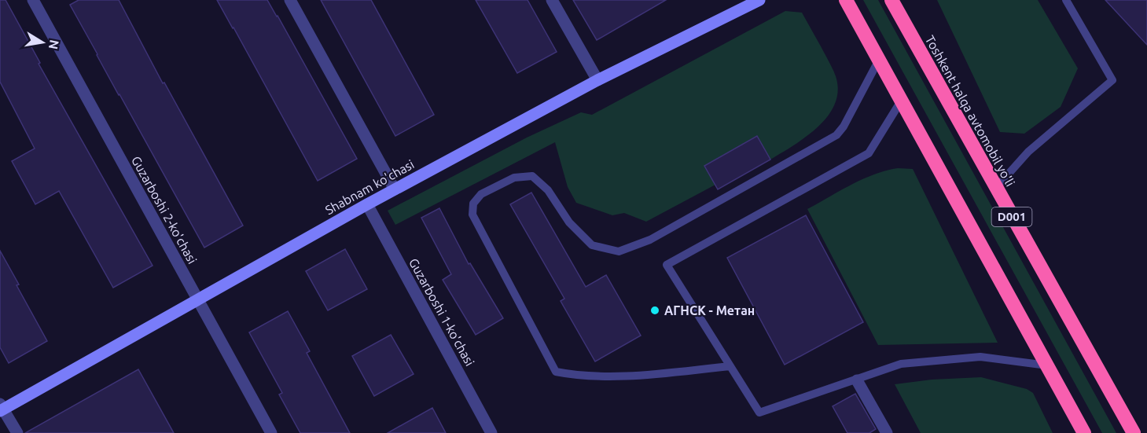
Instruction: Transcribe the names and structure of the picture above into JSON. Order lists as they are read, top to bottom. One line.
{"streets":{"highway":["Toshkent halqa avtomobil yo'li","D001"],"street":["Shabnam ko'chasi","Guzarboshi 2-ko'chasi","Guzarboshi 1-ko'chasi"]},"crossings":[["Shabnam ko'chasi","Guzarboshi 2-ko'chasi"],["Shabnam ko'chasi","Guzarboshi 1-ko'chasi"]],"places":["АГНСК - Метан"],"north":"right"}
